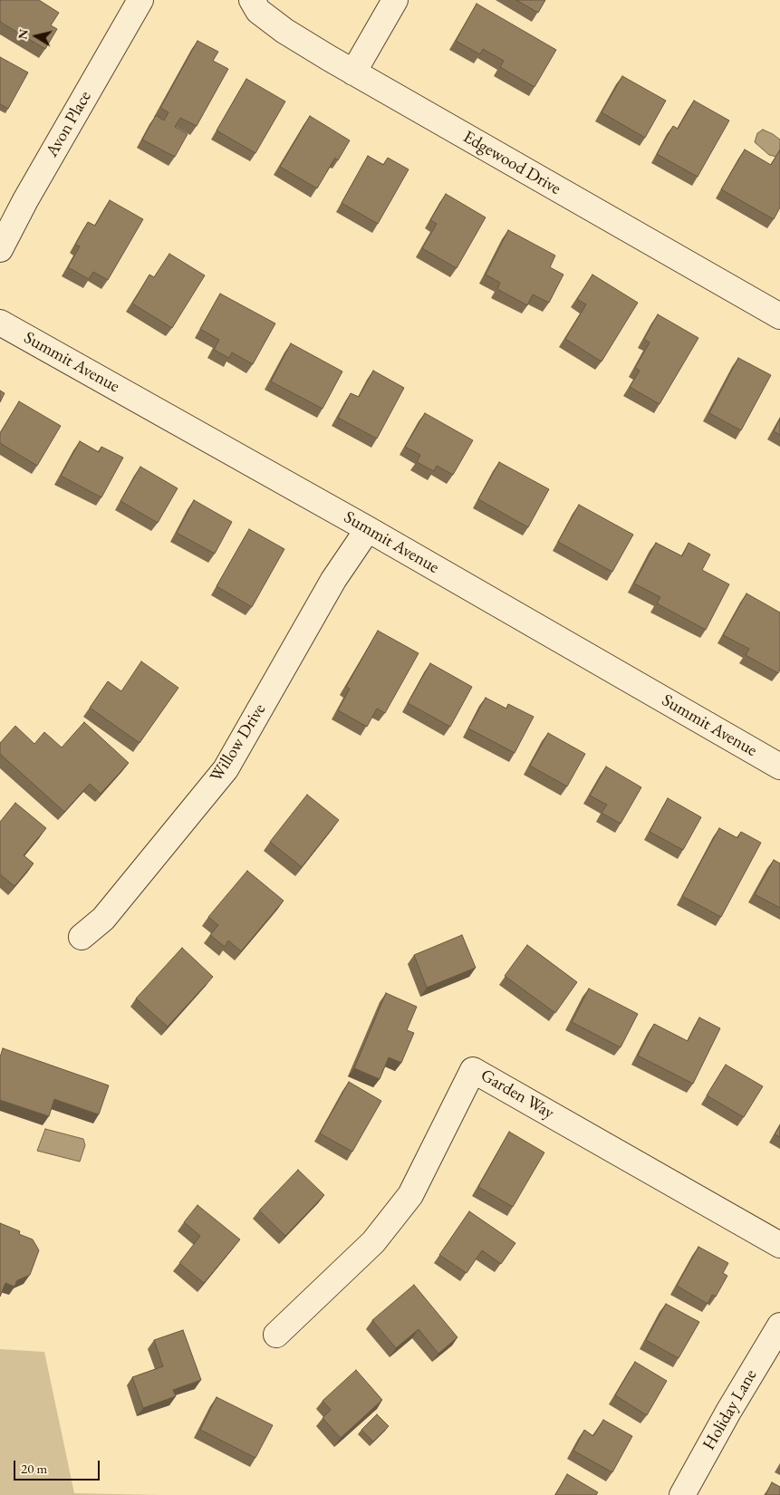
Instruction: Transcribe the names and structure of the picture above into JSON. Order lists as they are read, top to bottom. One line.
{"streets":{"street":["Avon Place","Edgewood Drive","Summit Avenue","Willow Drive","Garden Way","Holiday Lane"]},"crossings":[["Summit Avenue","Willow Drive"]],"scale_bar":"20 m","north":"left"}
